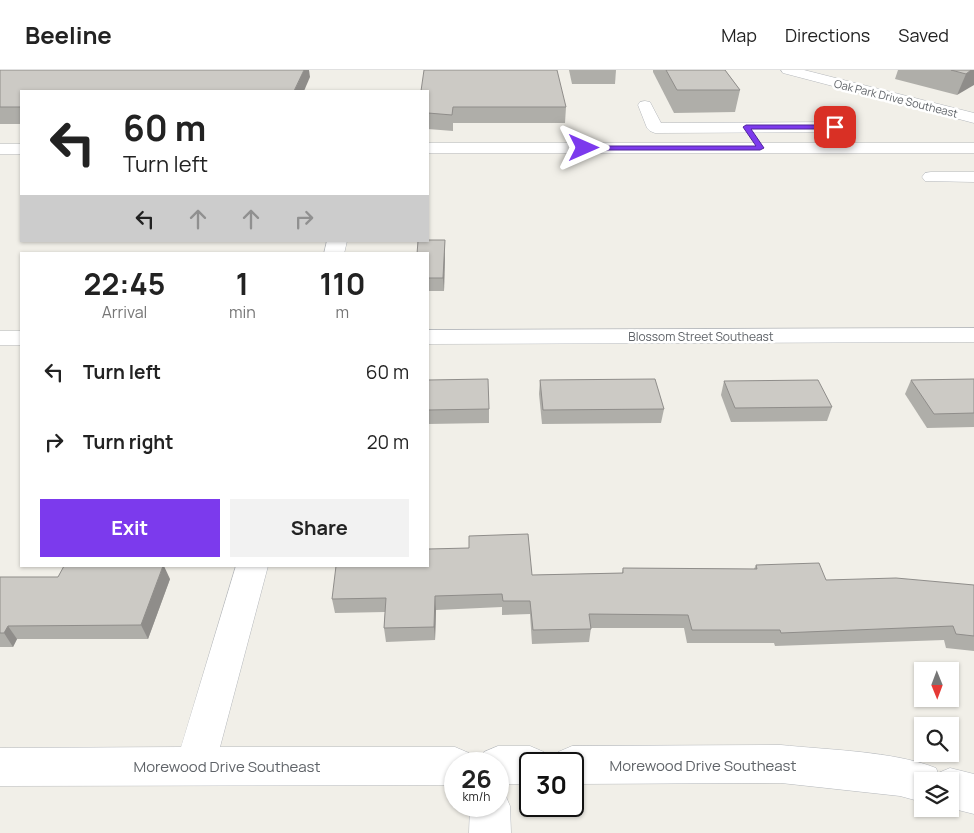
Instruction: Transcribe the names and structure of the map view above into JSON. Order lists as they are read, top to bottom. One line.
{"streets":{"street":["Oak Park Drive Southeast","Blossom Street Southeast","Morewood Drive Southeast"]},"north":"bottom","page":{"header":"Beeline","nav":["Map","Directions","Saved"],"turn":["60 m","Turn left"],"eta":["22:45","Arrival","1","min","110","m"],"list":[{"name":"Turn left","value":"60 m"},{"name":"Turn right","value":"20 m"}],"buttons":["Exit","Share"],"speed":"26 km/h","limit":"30"}}
